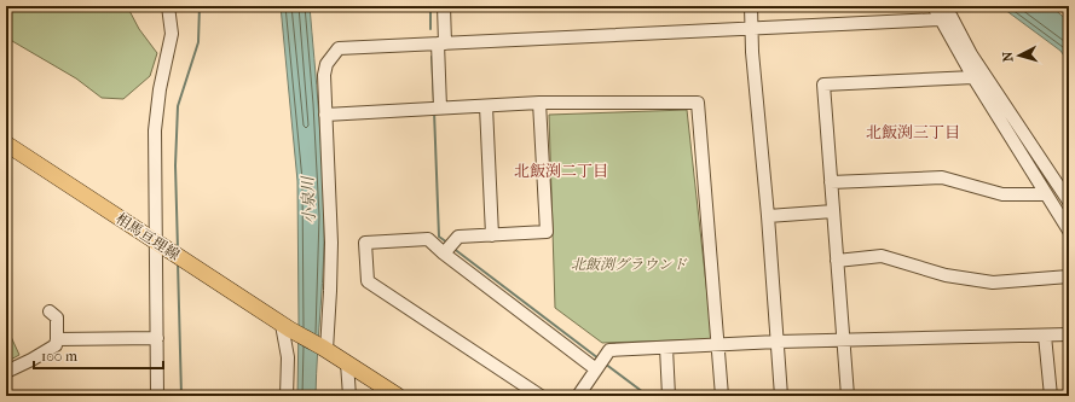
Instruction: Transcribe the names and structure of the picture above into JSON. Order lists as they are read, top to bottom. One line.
{"streets":{"main road":["相馬亘理線"]},"districts":["北飯渕三丁目","北飯渕二丁目"],"water":["小泉川"],"parks":["北飯渕グラウンド"],"scale_bar":"100 m","north":"left"}
